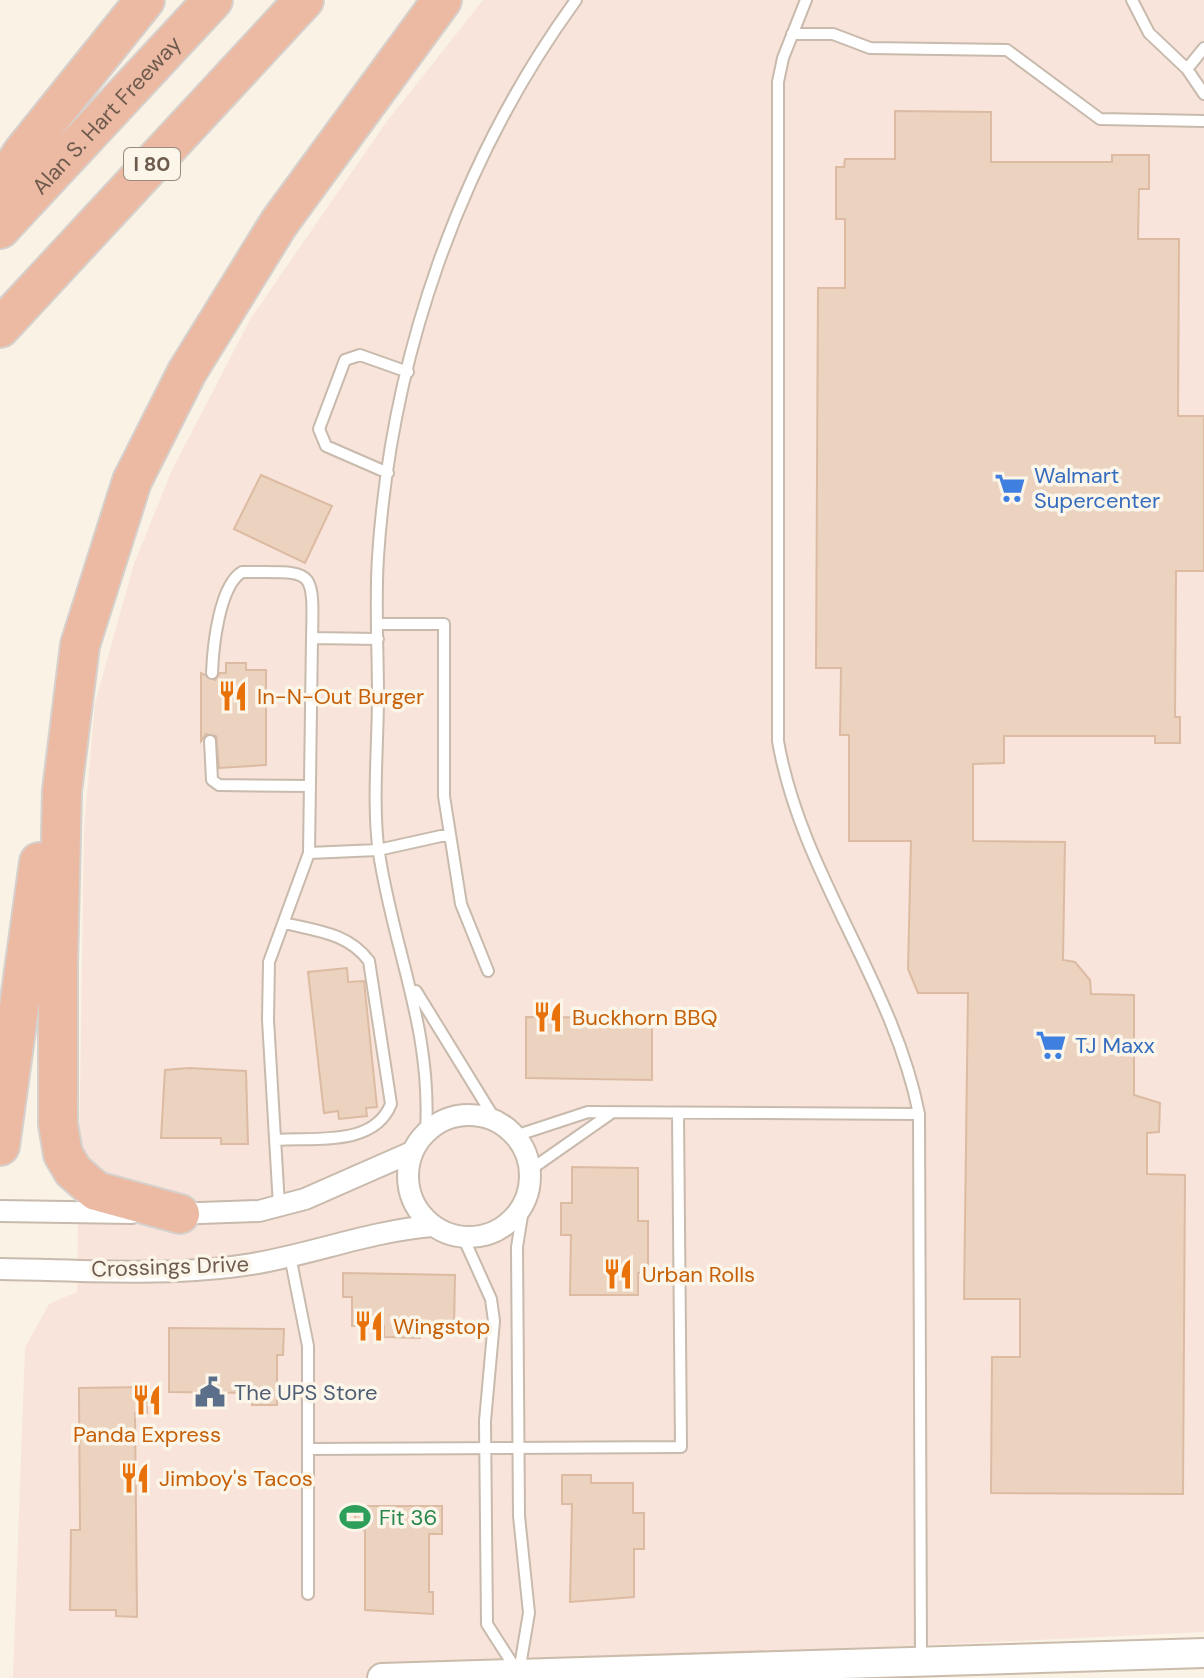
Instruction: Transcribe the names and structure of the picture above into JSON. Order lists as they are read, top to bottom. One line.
{"streets":{"highway":["Alan S. Hart Freeway","I 80"],"street":["Crossings Drive"]},"places":{"supermarket":["Walmart Supercenter","TJ Maxx"],"restaurant":["In-N-Out Burger","Buckhorn BBQ","Urban Rolls","Wingstop","Panda Express","Jimboy's Tacos"],"public building":["The UPS Store"],"sports":["Fit 36"]}}
